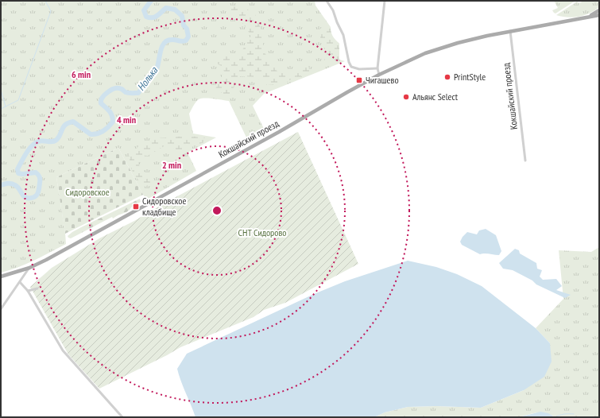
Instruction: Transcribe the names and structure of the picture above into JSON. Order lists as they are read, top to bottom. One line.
{"streets":{"main road":["Кокшайский проезд"]},"water":["Нолька"],"parks":["Сидоровское","СНТ Сидорово"],"places":{"other":["PrintStyle","Альянс Select"],"transit":["Чигашево","Сидоровское кладбище"]},"rings":["6 min","4 min","2 min"]}
